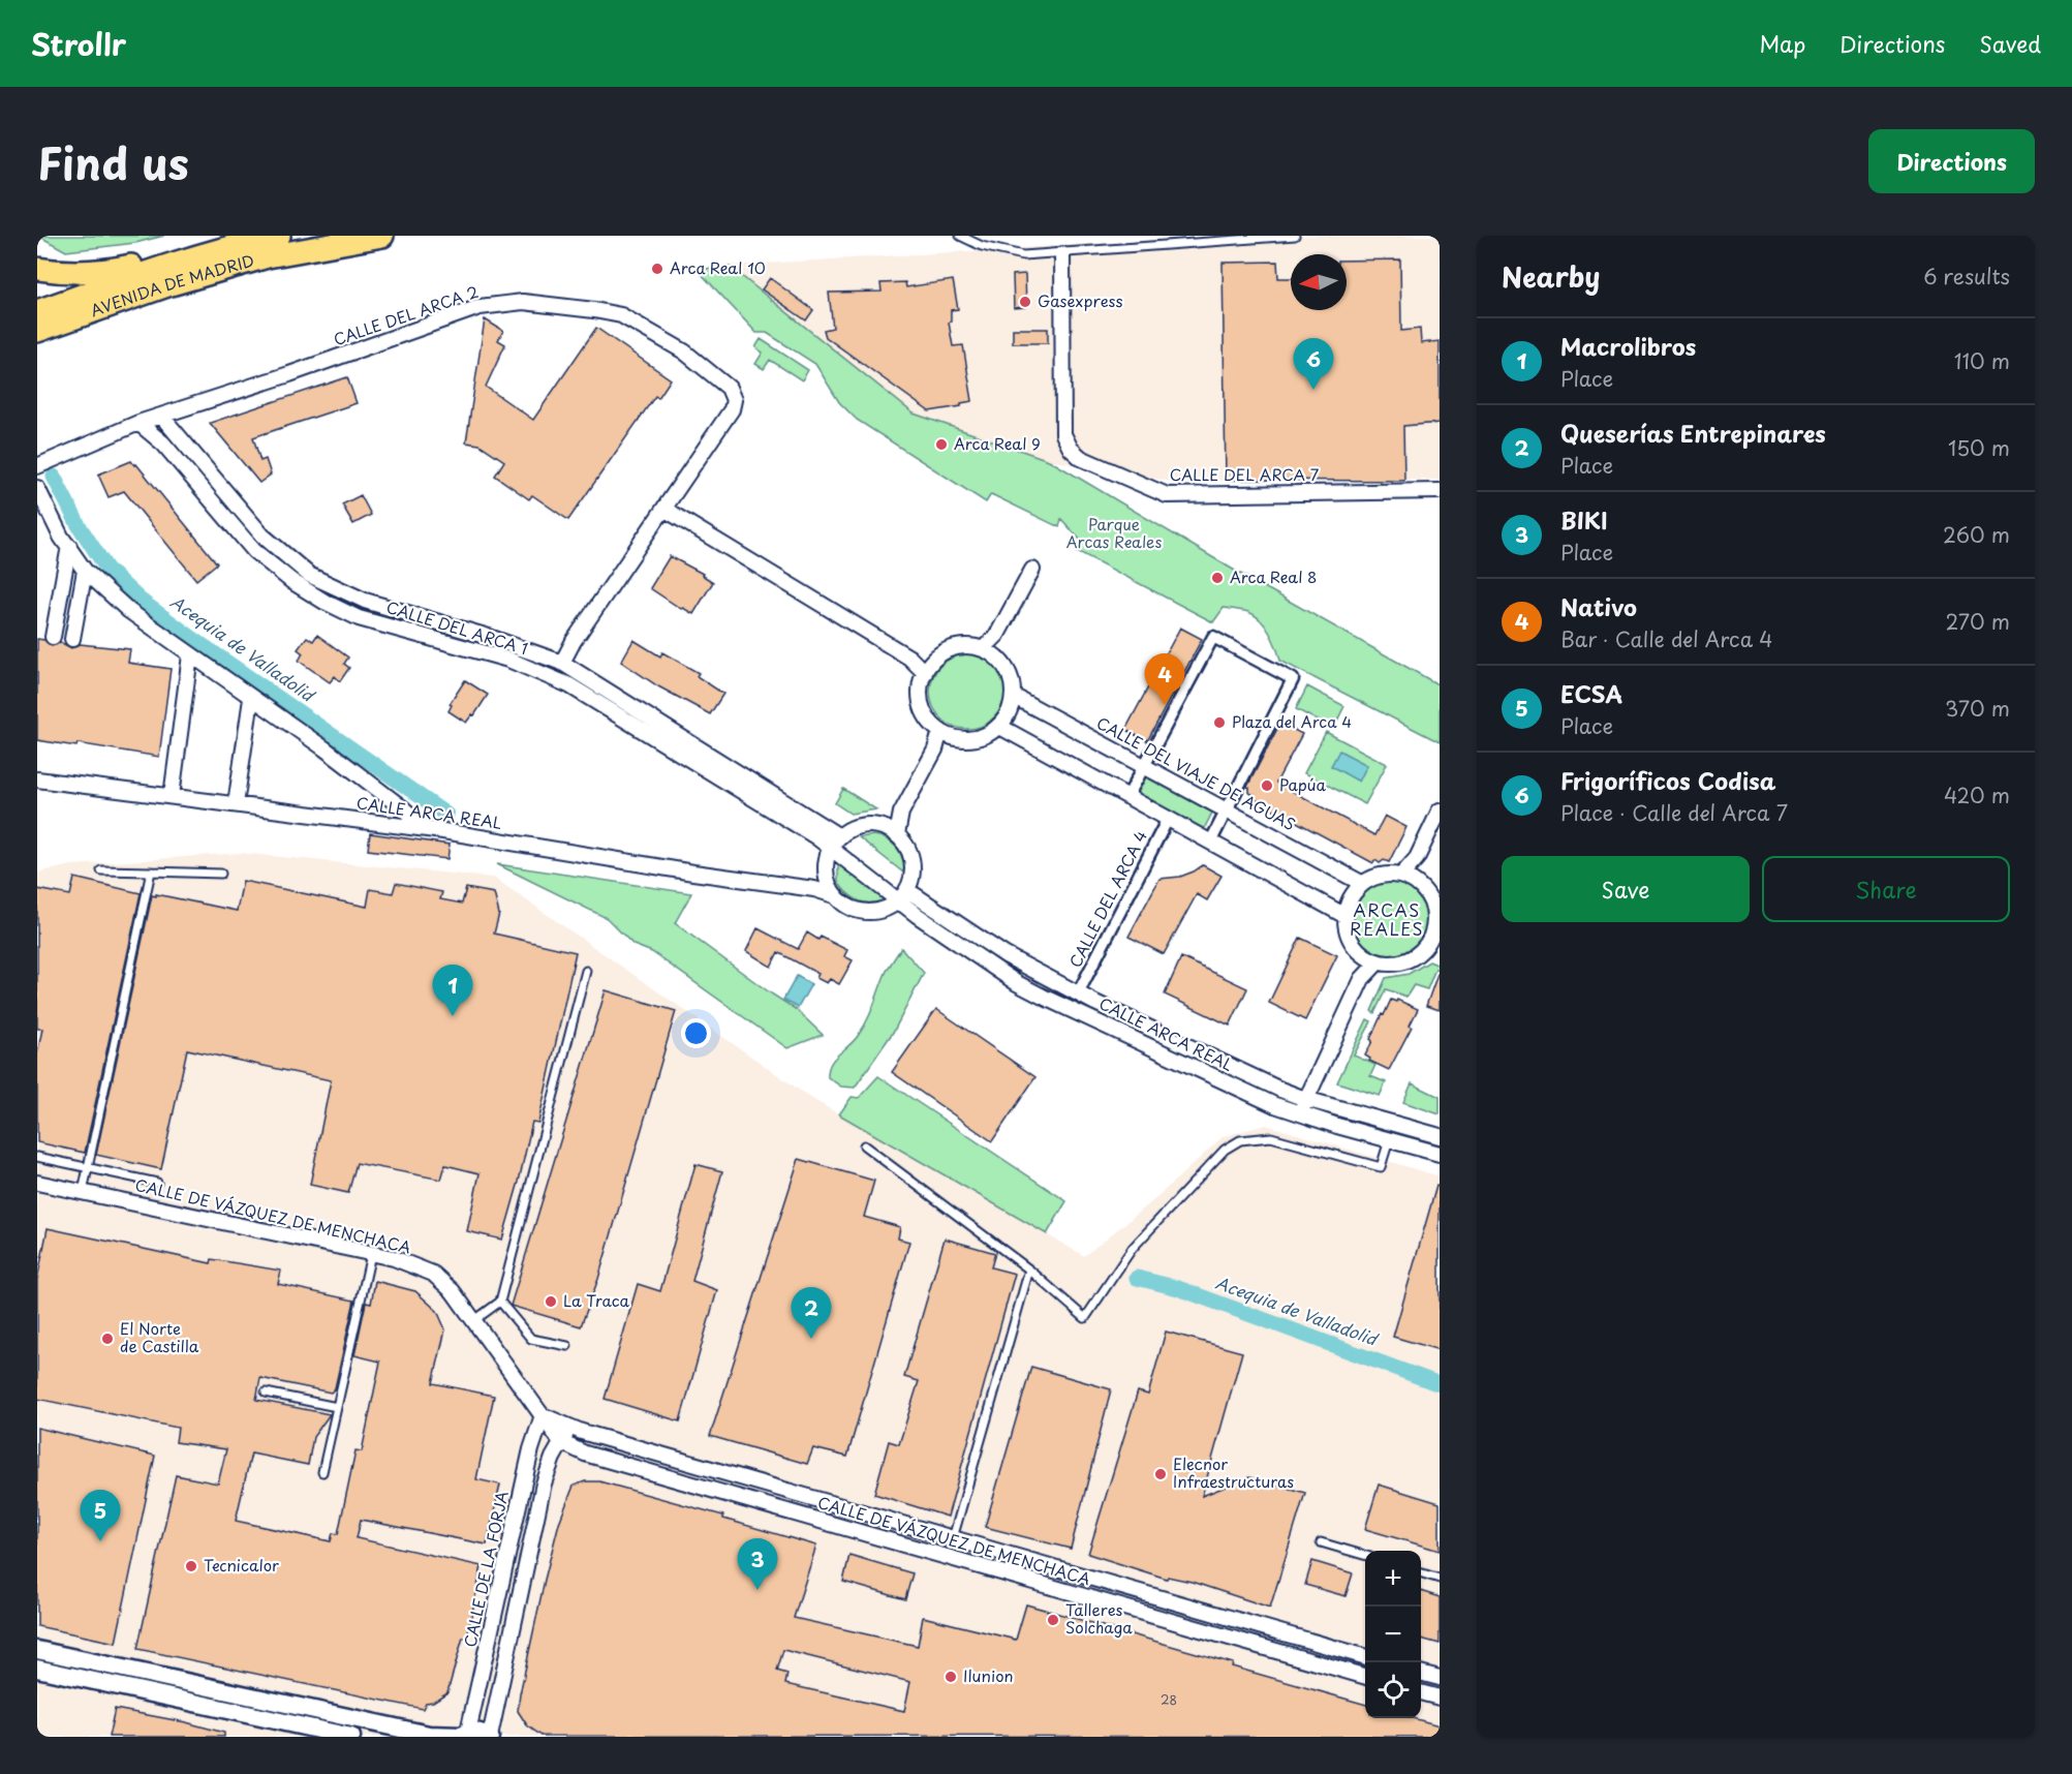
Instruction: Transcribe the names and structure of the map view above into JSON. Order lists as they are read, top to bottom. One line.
{"streets":{"main road":["AVENIDA DE MADRID"],"street":["CALLE DEL ARCA 2","CALLE DEL ARCA 7","CALLE DEL ARCA 1","CALLE DEL VIAJE DE AGUAS","CALLE ARCA REAL","CALLE DEL ARCA 4","CALLE DE VÁZQUEZ DE MENCHACA","CALLE DE LA FORJA"]},"crossings":[["CALLE DEL ARCA 2","CALLE DEL ARCA 1"],["CALLE DEL ARCA 1","CALLE ARCA REAL"],["CALLE ARCA REAL","CALLE DEL ARCA 4"],["CALLE DE VÁZQUEZ DE MENCHACA","CALLE DE LA FORJA"]],"districts":["ARCAS REALES"],"water":["Acequia de Valladolid"],"parks":["Parque Arcas Reales"],"places":["Arca Real 10","Gasexpress","Arca Real 9","Arca Real 8","Plaza del Arca 4","Papúa","La Traca","El Norte de Castilla","Elecnor Infraestructuras","Tecnicalor","Talleres Solchaga","Ilunion"],"house_numbers":["28"],"north":"left","page":{"header":"Strollr","nav":["Map","Directions","Saved"],"title":"Find us","buttons":["Directions",["Save","Share"]],"heading":["Nearby","6 results"],"list":[{"mark":"1","name":"Macrolibros","note":"Place","value":"110 m"},{"mark":"2","name":"Queserías Entrepinares","note":"Place","value":"150 m"},{"mark":"3","name":"BIKI","note":"Place","value":"260 m"},{"mark":"4","name":"Nativo","note":"Bar · Calle del Arca 4","value":"270 m"},{"mark":"5","name":"ECSA","note":"Place","value":"370 m"},{"mark":"6","name":"Frigoríficos Codisa","note":"Place · Calle del Arca 7","value":"420 m"}],"pins":["6","4","1","2","5","3"],"map_buttons":["+","−"]}}
